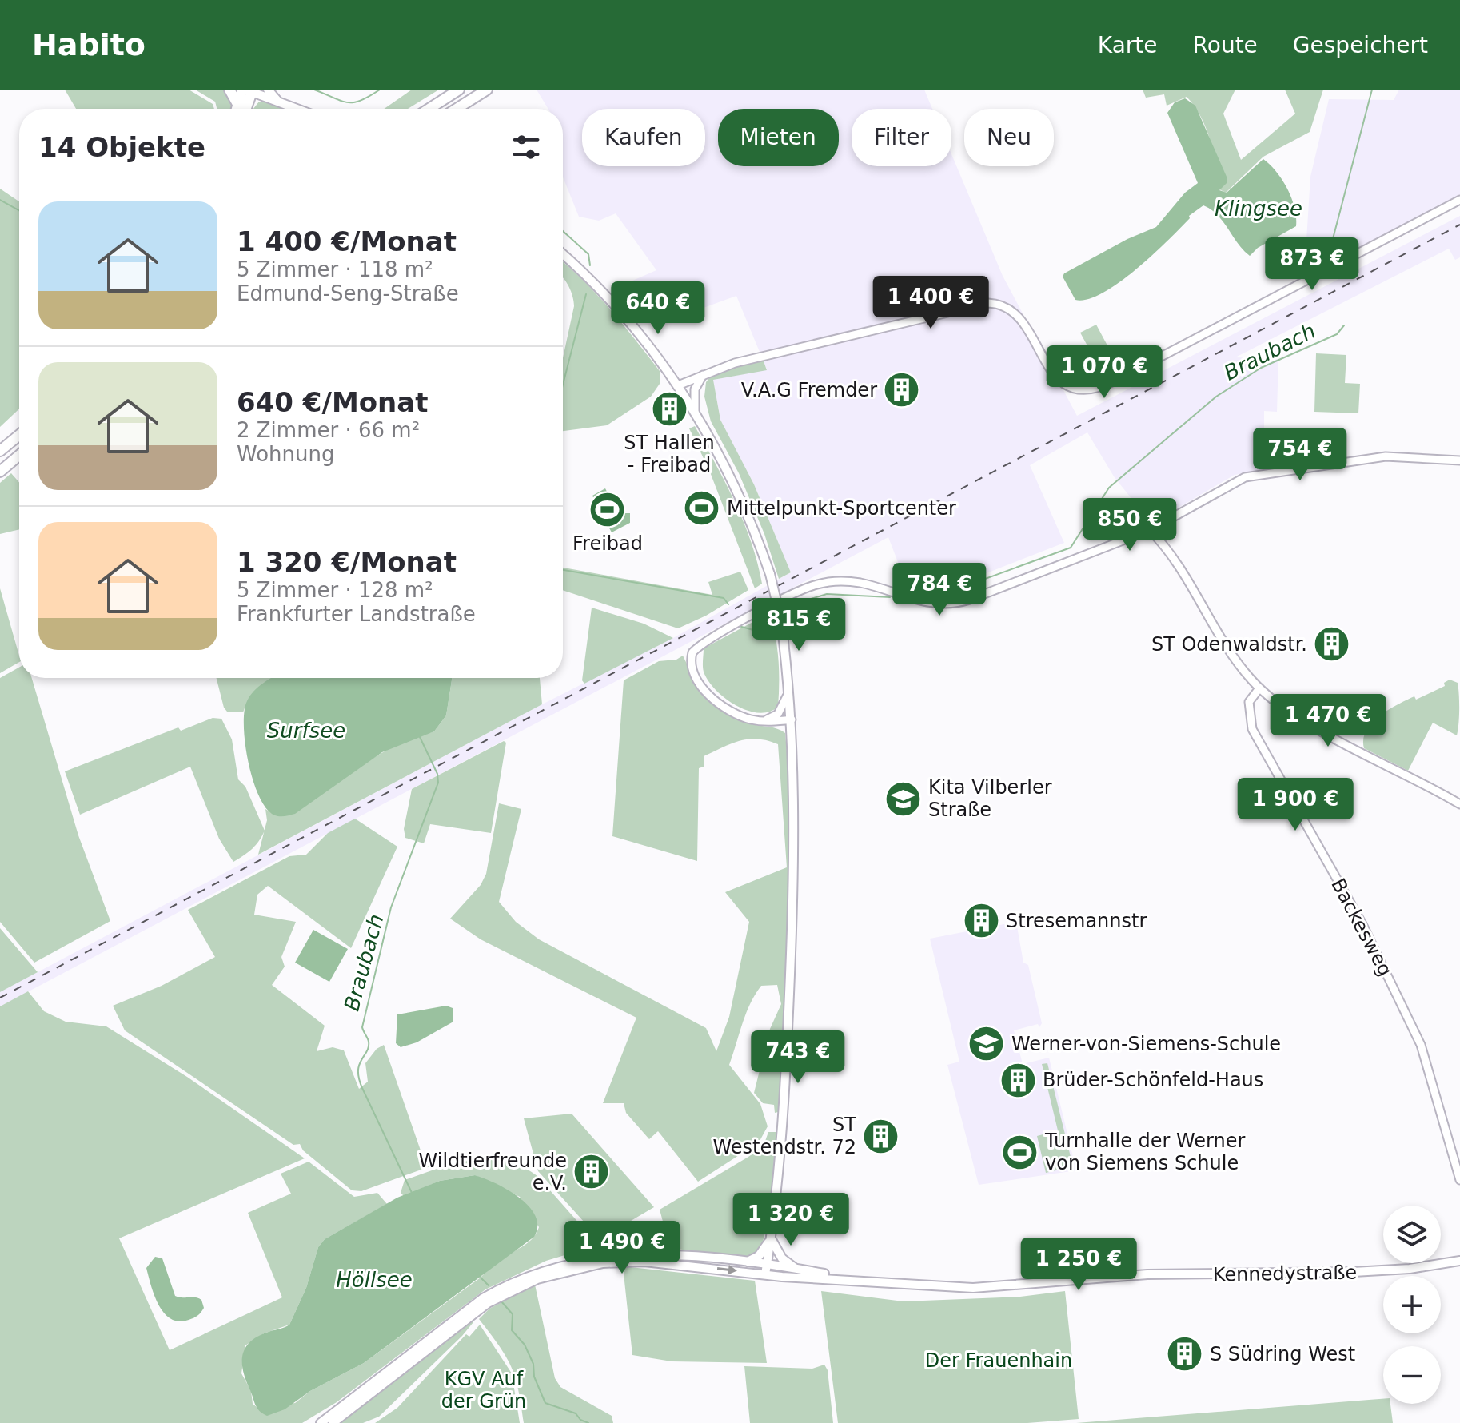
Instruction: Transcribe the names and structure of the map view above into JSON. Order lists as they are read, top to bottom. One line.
{"streets":{"main road":["Kennedystraße"],"street":["Backesweg"]},"water":["Klingsee","Braubach","Surfsee","Höllsee"],"parks":["Der Frauenhain","KGV Auf der Grün"],"places":{"building":["V.A.G Fremder","ST Hallen - Freibad","ST Odenwaldstr.","Stresemannstr","Brüder-Schönfeld-Haus","ST Westendstr. 72","Wildtierfreunde e.V.","S Südring West"],"sports":["Mittelpunkt-Sportcenter","Freibad","Turnhalle der Werner von Siemens Schule"],"school or university":["Kita Vilberler Straße","Werner-von-Siemens-Schule"]},"page":{"header":"Habito","nav":["Karte","Route","Gespeichert"],"chip":["Kaufen","Mieten","Filter","Neu"],"heading":"14 Objekte","list":[{"name":"1 400 €/Monat","note":"5 Zimmer · 118 m² · Edmund-Seng-Straße"},{"name":"640 €/Monat","note":"2 Zimmer · 66 m² · Wohnung"},{"name":"1 320 €/Monat","note":"5 Zimmer · 128 m² · Frankfurter Landstraße"}],"price":["873 €","1 400 €","640 €","1 070 €","754 €","850 €","784 €","815 €","1 470 €","1 900 €","743 €","1 320 €","1 490 €","1 250 €"],"map_buttons":["+","−"]}}
